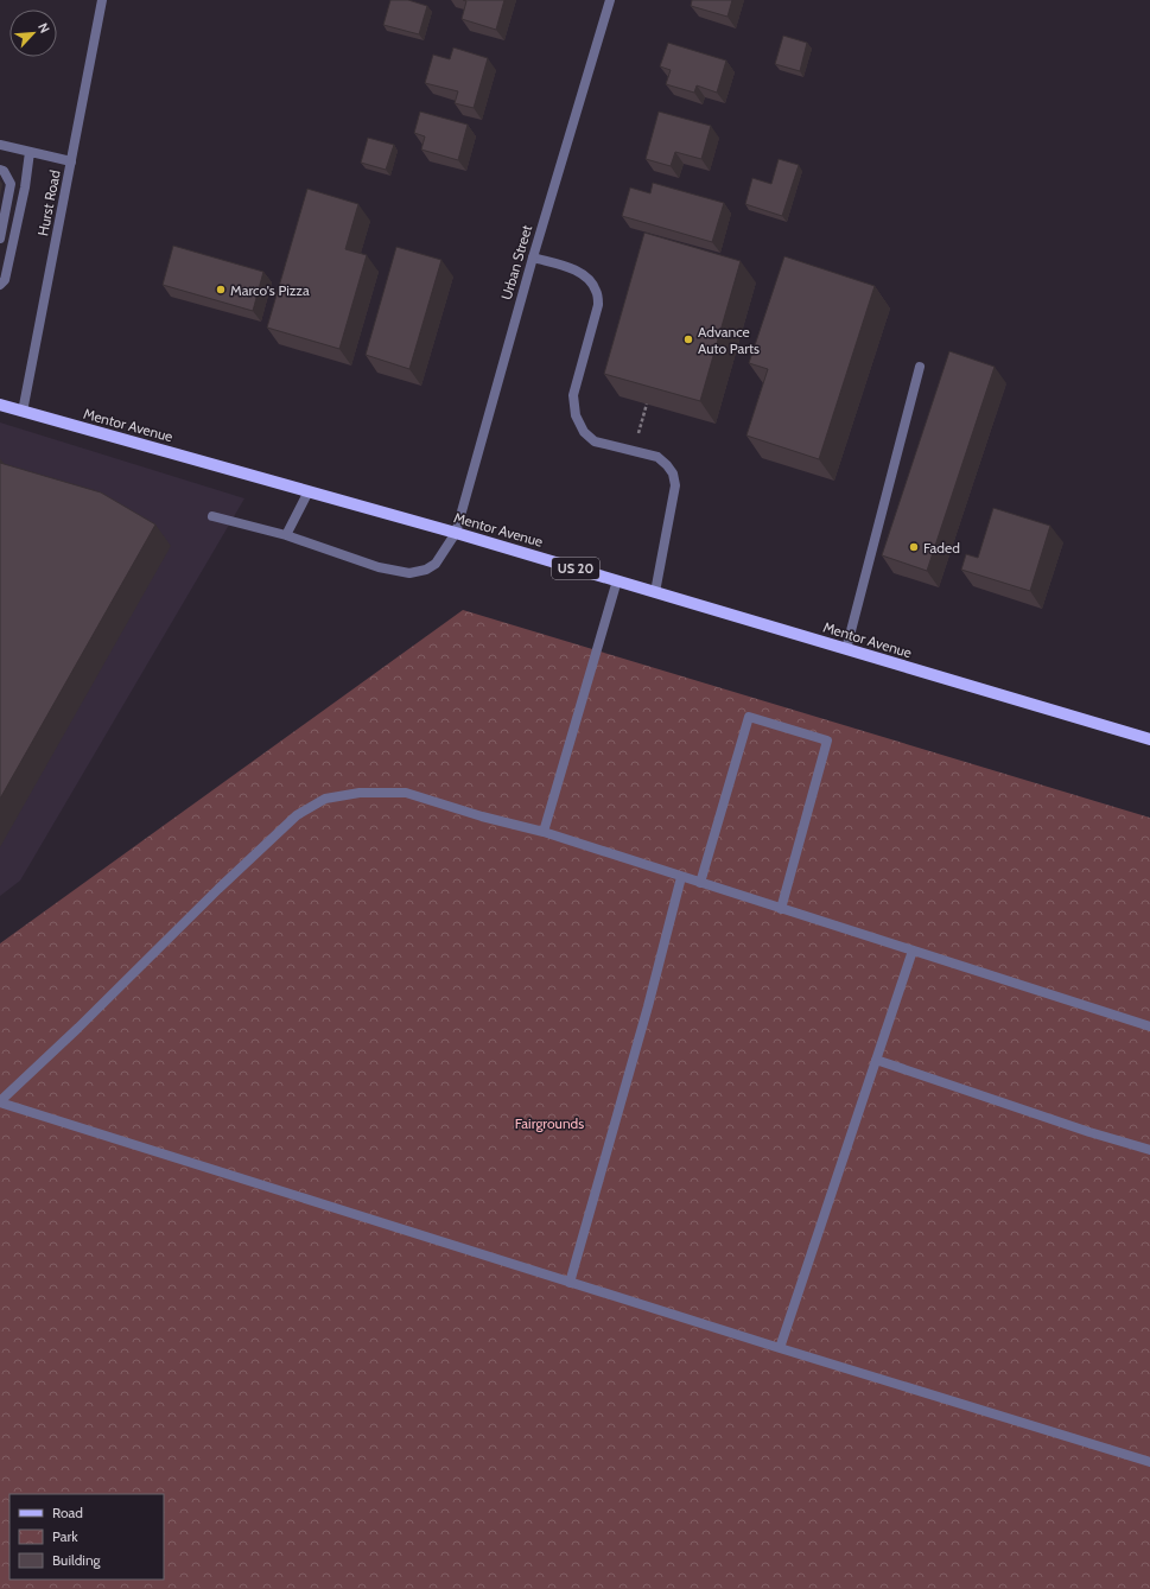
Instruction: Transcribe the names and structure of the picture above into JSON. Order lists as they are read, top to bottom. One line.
{"streets":{"main road":["Mentor Avenue","US 20"],"street":["Hurst Road","Urban Street"]},"crossings":[["Hurst Road","Mentor Avenue"],["Urban Street","Mentor Avenue"]],"parks":["Fairgrounds"],"places":["Marco's Pizza","Advance Auto Parts","Faded"],"legend":["Road","Park","Building"],"north":"top right"}
